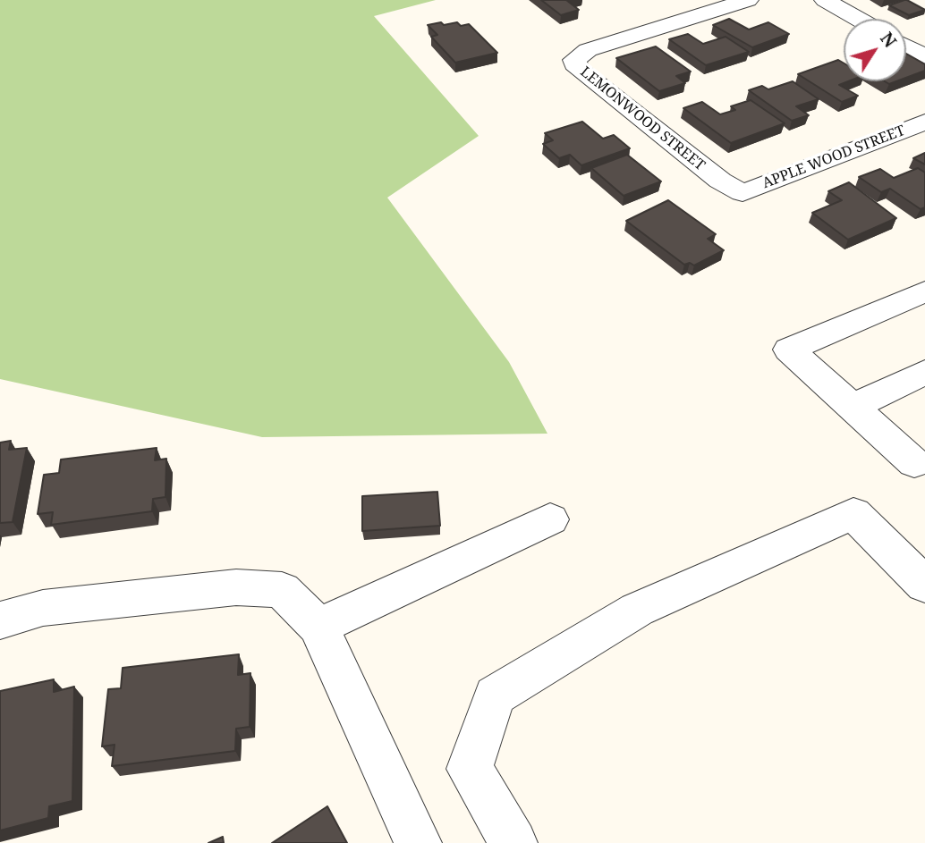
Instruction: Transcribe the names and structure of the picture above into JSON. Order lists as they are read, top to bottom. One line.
{"streets":{"street":["LEMONWOOD STREET","APPLE WOOD STREET"]},"crossings":[["LEMONWOOD STREET","APPLE WOOD STREET"]],"north":"top right"}
